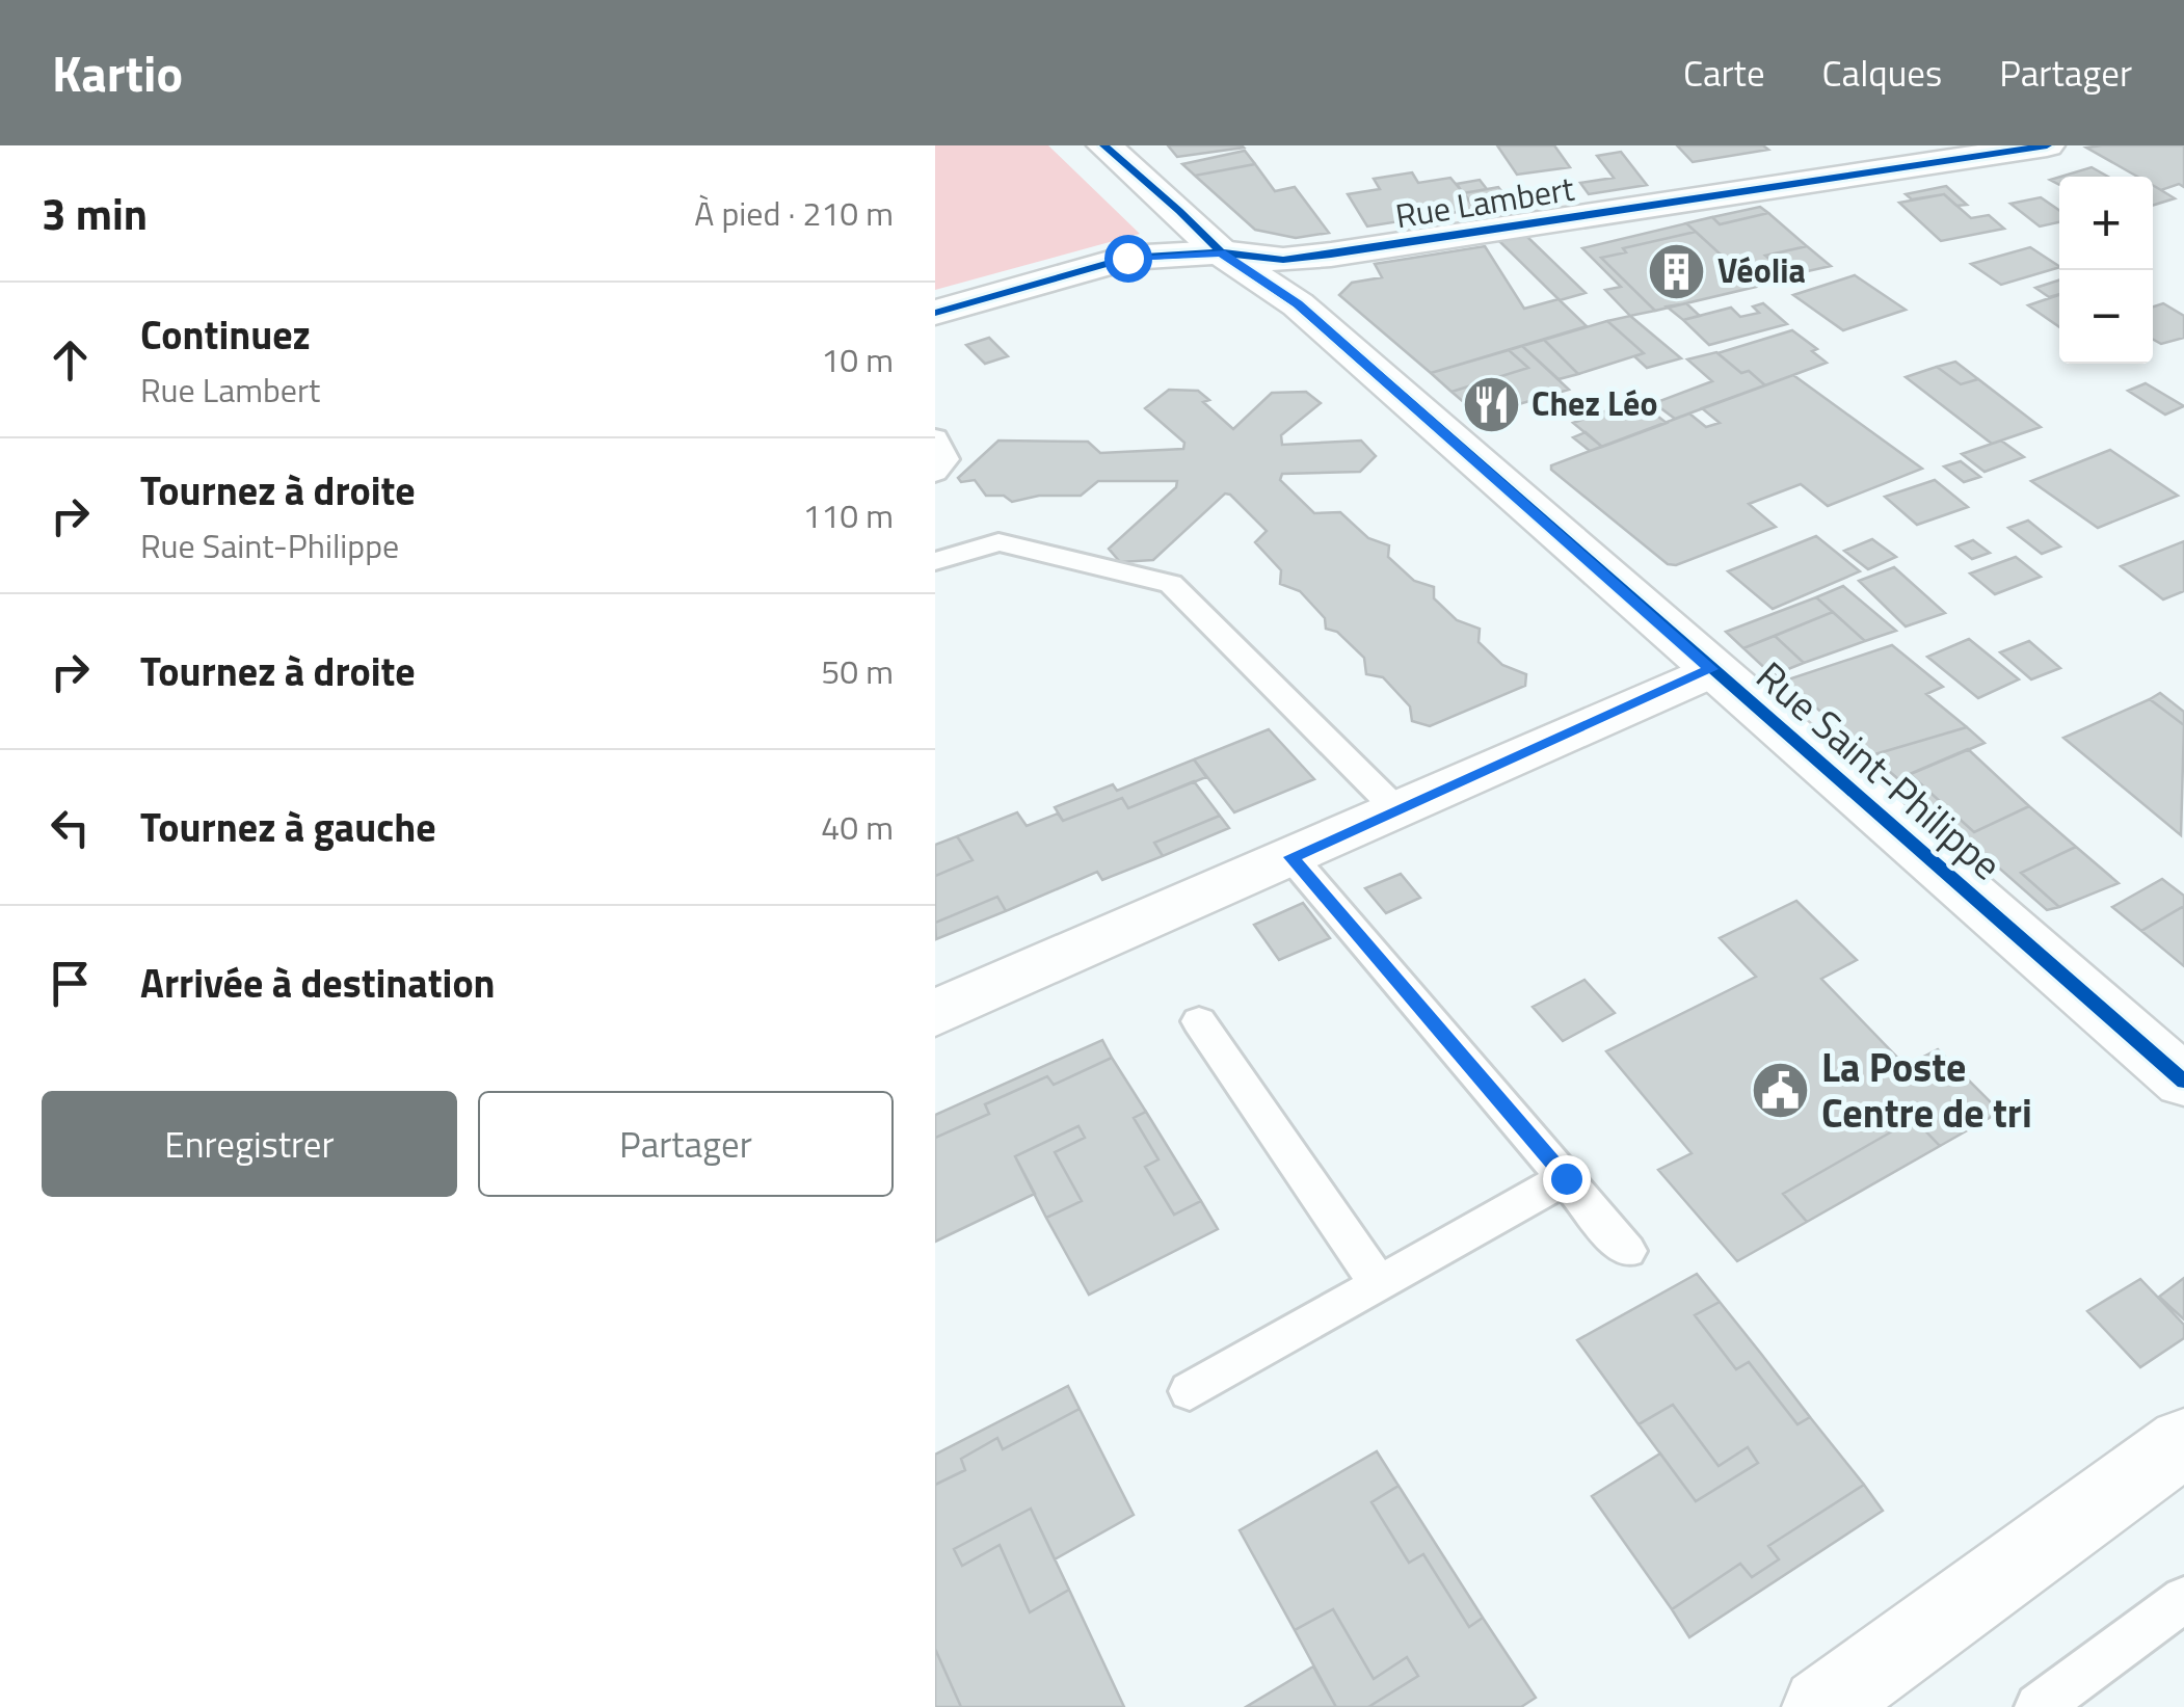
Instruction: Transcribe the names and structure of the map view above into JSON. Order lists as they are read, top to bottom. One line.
{"streets":{"street":["Rue Lambert","Rue Saint-Philippe"]},"crossings":[["Rue Lambert","Rue Saint-Philippe"]],"places":{"building":["Véolia"],"restaurant":["Chez Léo"],"public building":["La Poste Centre de tri"]},"page":{"header":"Kartio","nav":["Carte","Calques","Partager"],"heading":["3 min","À pied · 210 m"],"map_buttons":["+","−"],"list":[["Continuez","Rue Lambert","10 m"],["Tournez à droite","Rue Saint-Philippe","110 m"],["Tournez à droite","50 m"],["Tournez à gauche","40 m"],"Arrivée à destination"],"buttons":["Enregistrer","Partager"]}}
